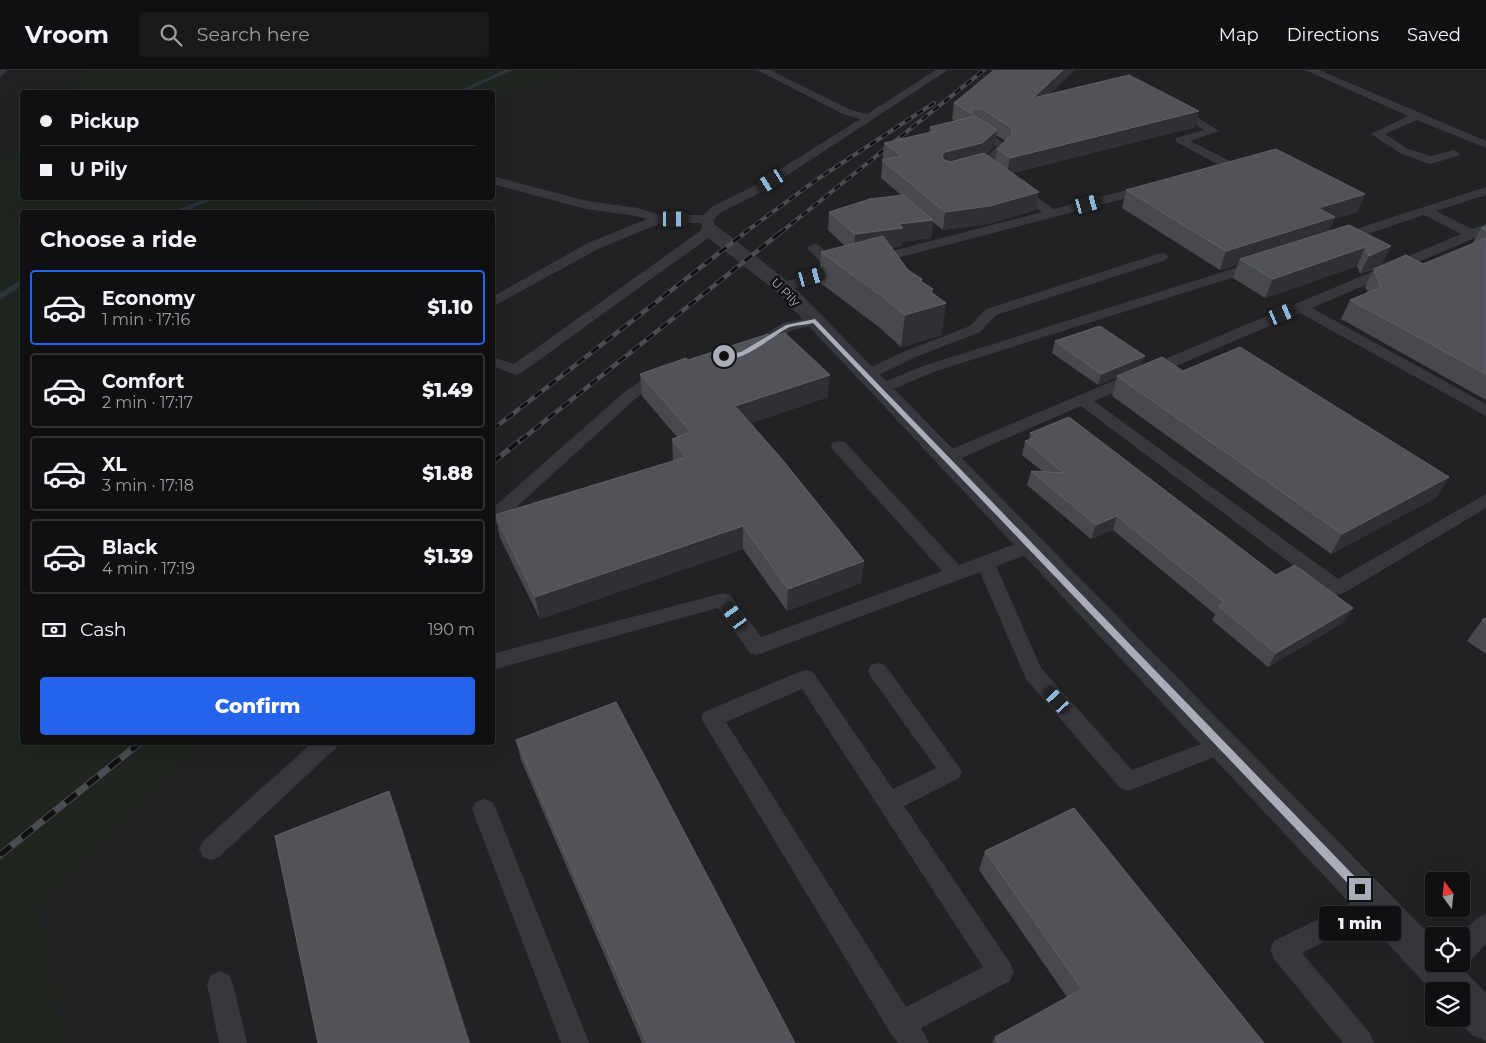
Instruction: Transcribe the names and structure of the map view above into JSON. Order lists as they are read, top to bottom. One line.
{"streets":{"street":["U Pily"]},"north":"top","page":{"header":"Vroom","search":"Search here","nav":["Map","Directions","Saved"],"banner":["Pickup","U Pily"],"heading":"Choose a ride","list":[{"name":"Economy","note":"1 min · 17:16","value":"$1.10"},{"name":"Comfort","note":"2 min · 17:17","value":"$1.49"},{"name":"XL","note":"3 min · 17:18","value":"$1.88"},{"name":"Black","note":"4 min · 17:19","value":"$1.39"}],"pay":["Cash","190 m"],"buttons":"Confirm","bubble":"1 min"}}
